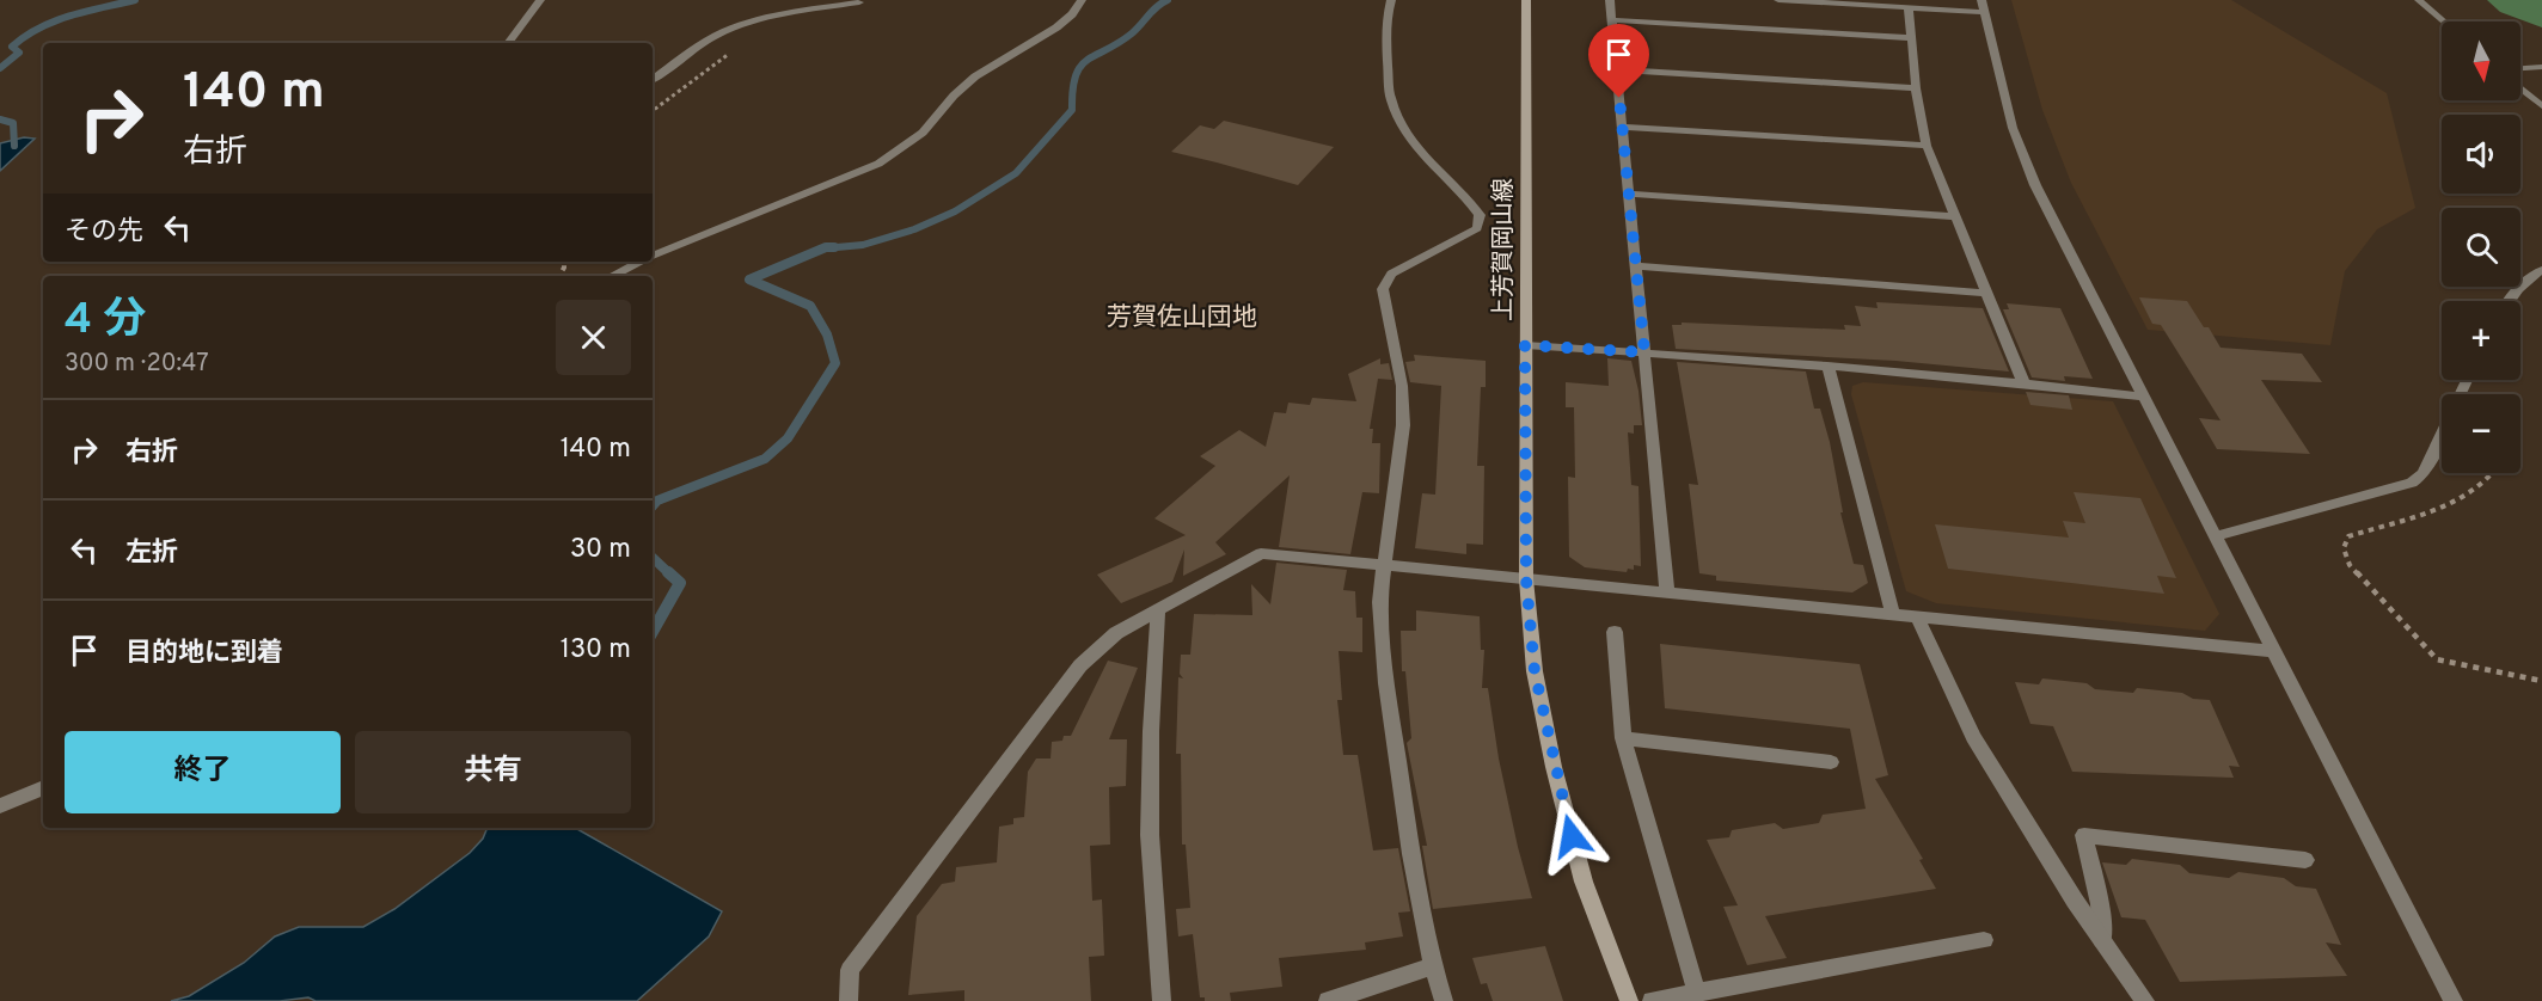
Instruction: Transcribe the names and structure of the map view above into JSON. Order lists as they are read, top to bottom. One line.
{"streets":{"main road":["上芳賀岡山線"]},"districts":["芳賀佐山団地"],"north":"bottom","page":{"map_buttons":["+","−"],"turn":["140 m","右折"],"then":"その先","heading":["4 分","300 m · 20:47"],"list":[{"name":"右折","value":"140 m"},{"name":"左折","value":"30 m"},{"name":"目的地に到着","value":"130 m"}],"buttons":["終了","共有"]}}
